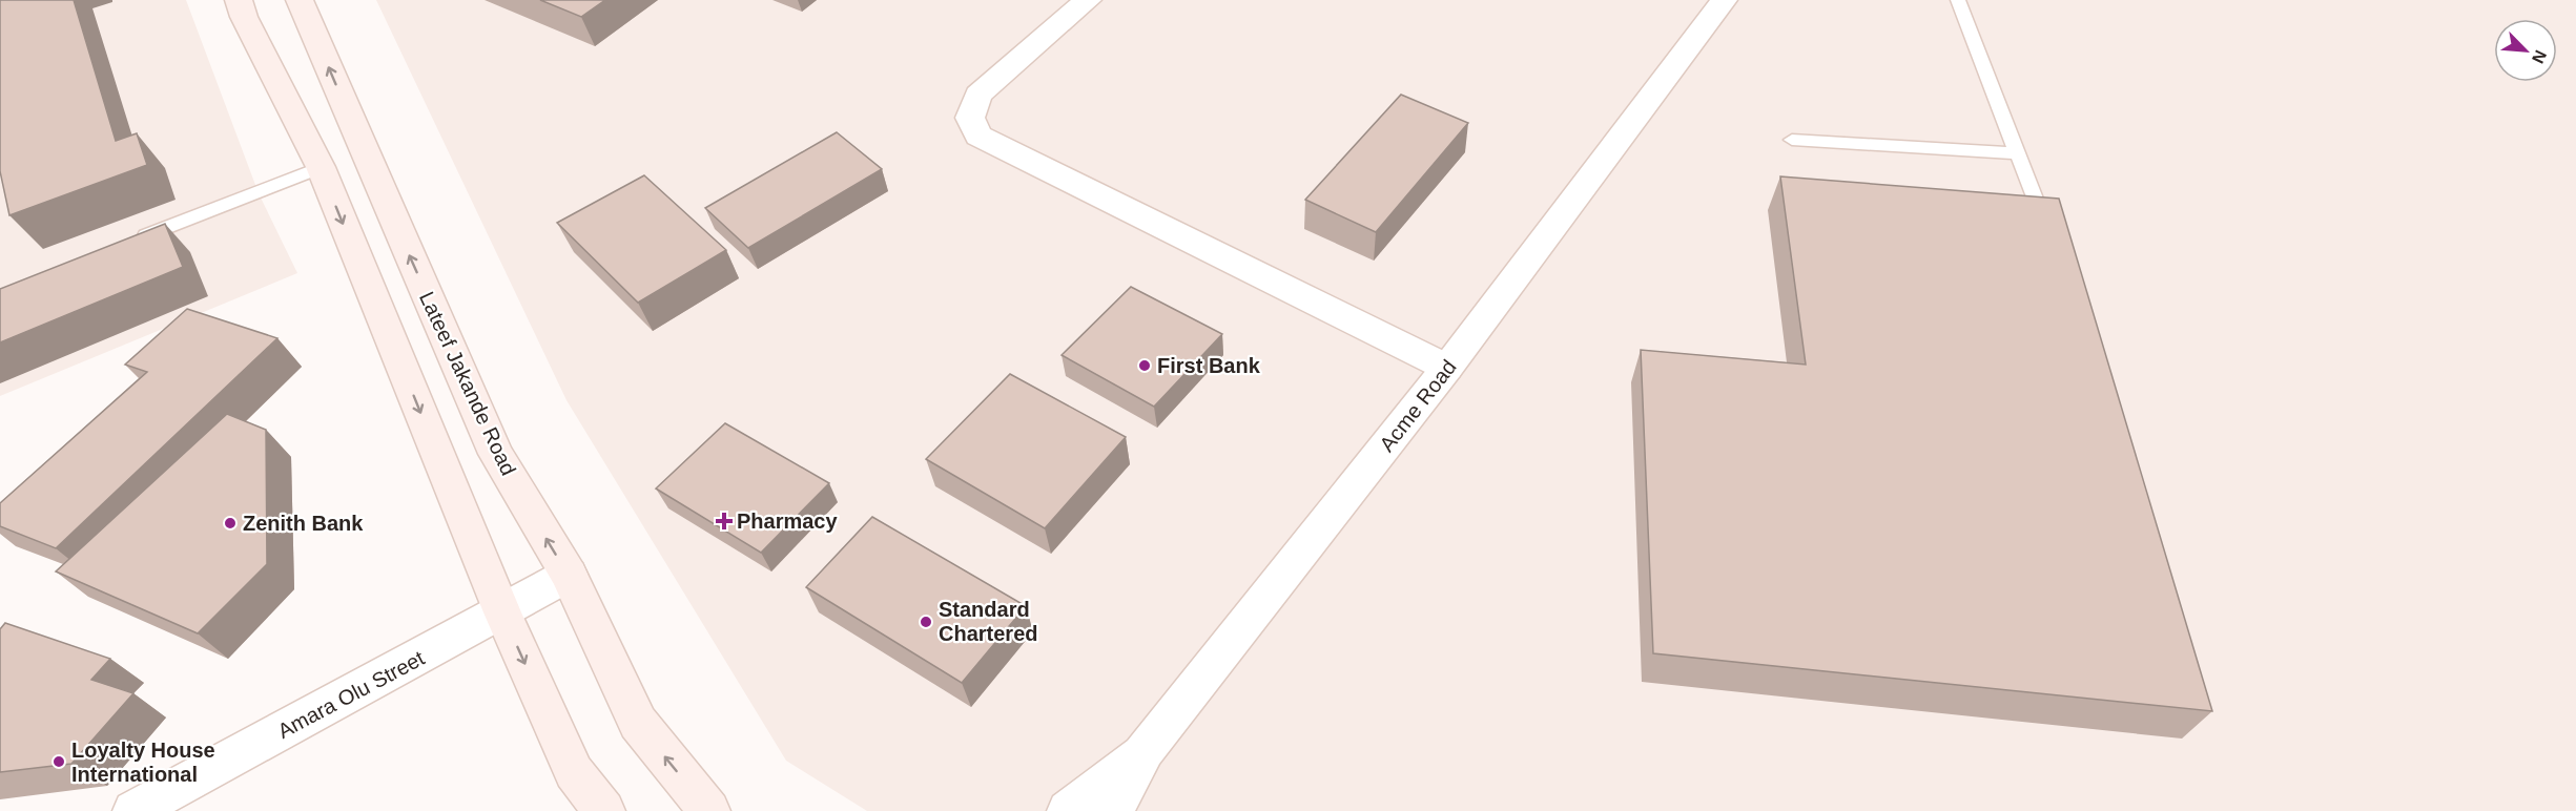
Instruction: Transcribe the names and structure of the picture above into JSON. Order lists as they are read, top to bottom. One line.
{"streets":{"main road":["Lateef Jakande Road"],"street":["Acme Road","Amara Olu Street"]},"crossings":[["Lateef Jakande Road","Amara Olu Street"]],"places":{"other":["First Bank","Zenith Bank","Standard Chartered","Loyalty House International"],"health":["Pharmacy"]},"north":"bottom right"}
